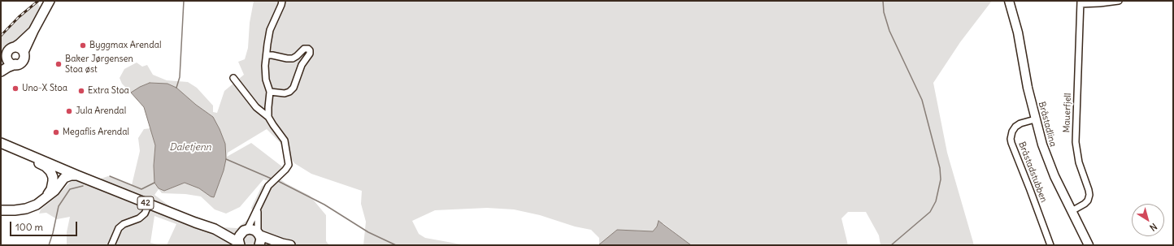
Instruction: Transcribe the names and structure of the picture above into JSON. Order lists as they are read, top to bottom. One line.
{"streets":{"main road":["Bråstadlina","42"],"street":["Mauerfjell","Bråstadstubben"]},"crossings":[["Mauerfjell","Bråstadlina"],["Bråstadlina","Bråstadstubben"]],"water":["Daletjenn"],"places":["Byggmax Arendal","Baker Jørgensen Stoa øst","Uno-X Stoa","Extra Stoa","Jula Arendal","Megaflis Arendal"],"scale_bar":"100 m","north":"bottom right"}
